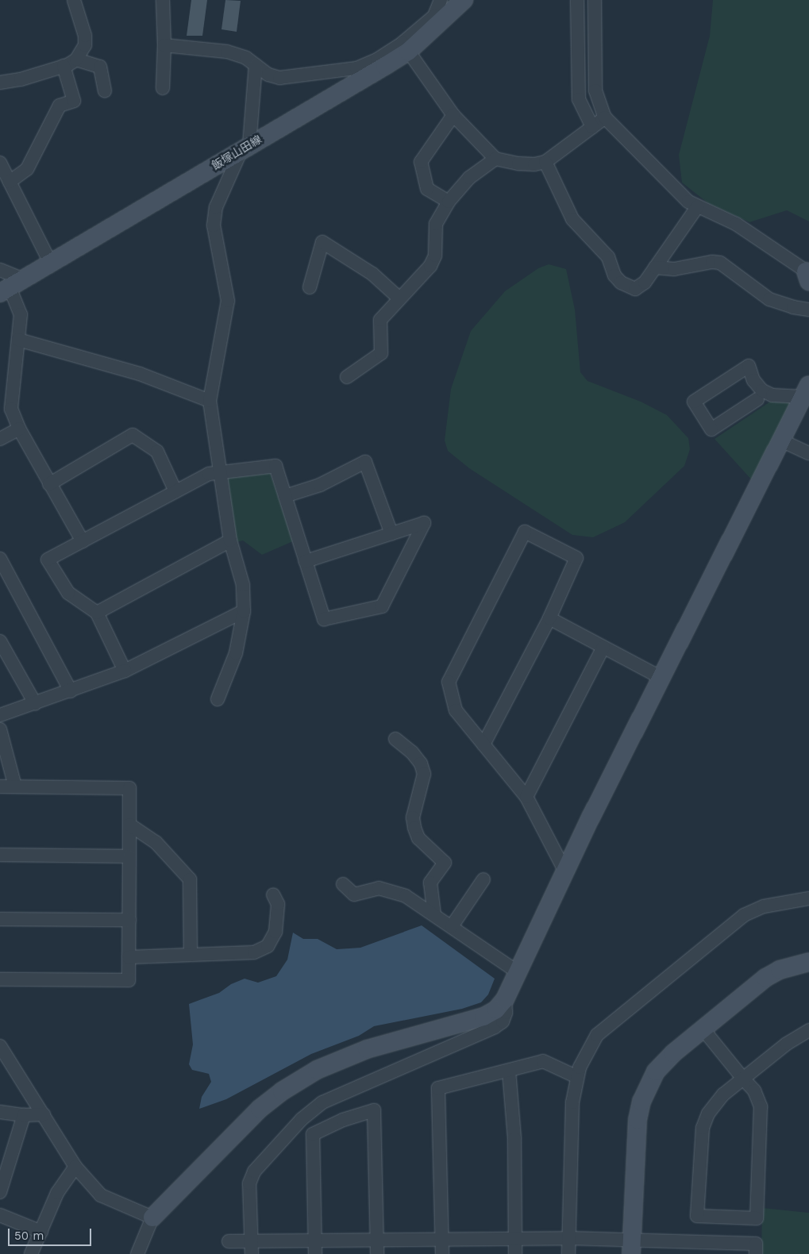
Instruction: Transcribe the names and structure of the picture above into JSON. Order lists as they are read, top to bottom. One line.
{"streets":{"street":["飯塚山田線"]},"scale_bar":"50 m"}
